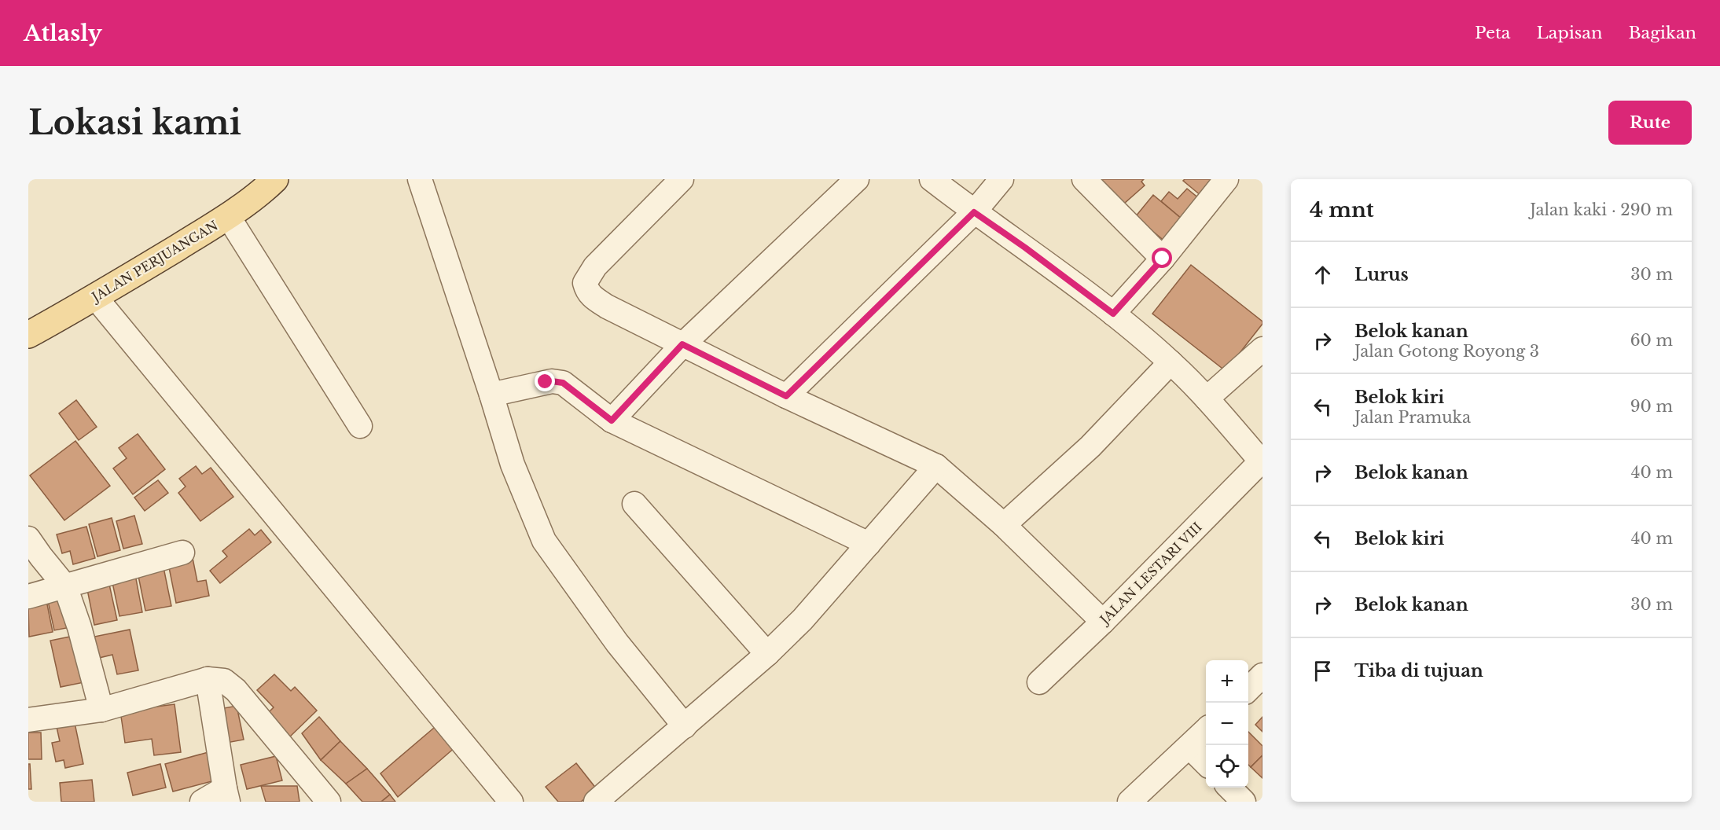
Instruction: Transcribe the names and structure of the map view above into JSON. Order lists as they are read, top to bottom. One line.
{"streets":{"main road":["JALAN PERJUANGAN"],"street":["JALAN LESTARI VIII"]},"page":{"header":"Atlasly","nav":["Peta","Lapisan","Bagikan"],"buttons":"Rute","title":"Lokasi kami","heading":["4 mnt","Jalan kaki · 290 m"],"list":[["Lurus","30 m"],["Belok kanan","Jalan Gotong Royong 3","60 m"],["Belok kiri","Jalan Pramuka","90 m"],["Belok kanan","40 m"],["Belok kiri","40 m"],["Belok kanan","30 m"],"Tiba di tujuan"],"map_buttons":["+","−"]}}
